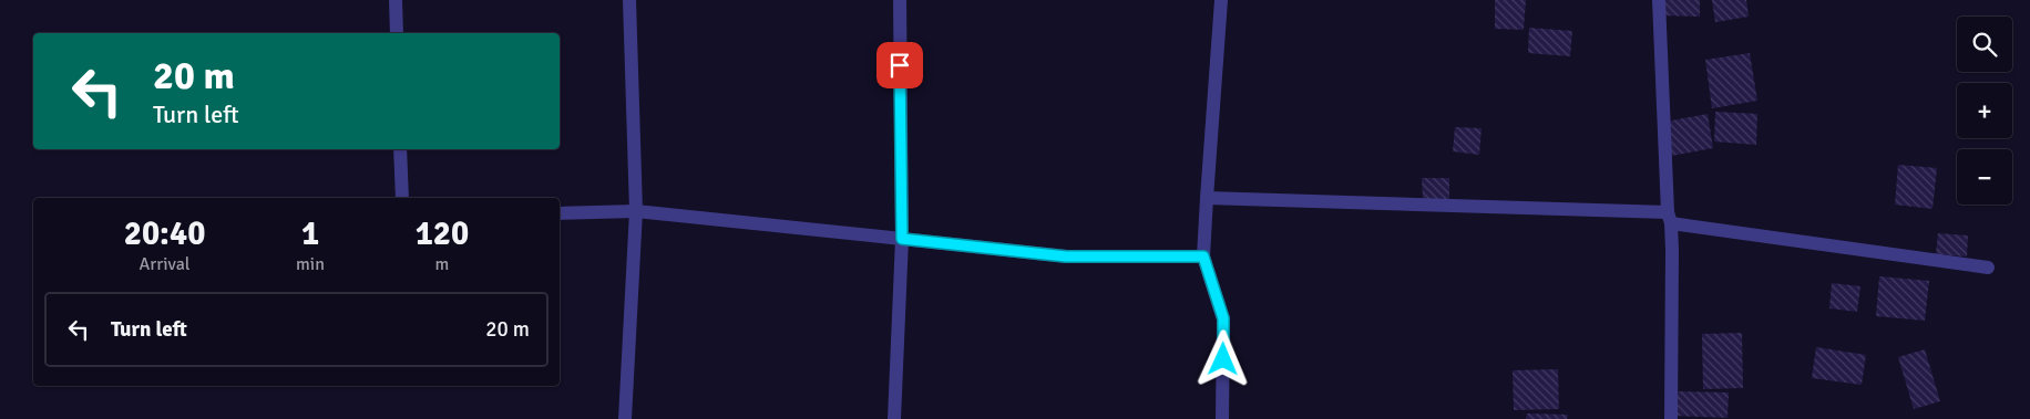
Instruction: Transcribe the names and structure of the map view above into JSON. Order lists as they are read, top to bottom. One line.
{"page":{"map_buttons":["+","−"],"turn":["20 m","Turn left"],"eta":["20:40","Arrival","1","min","120","m"],"list":[{"name":"Turn left","value":"20 m"}]}}
